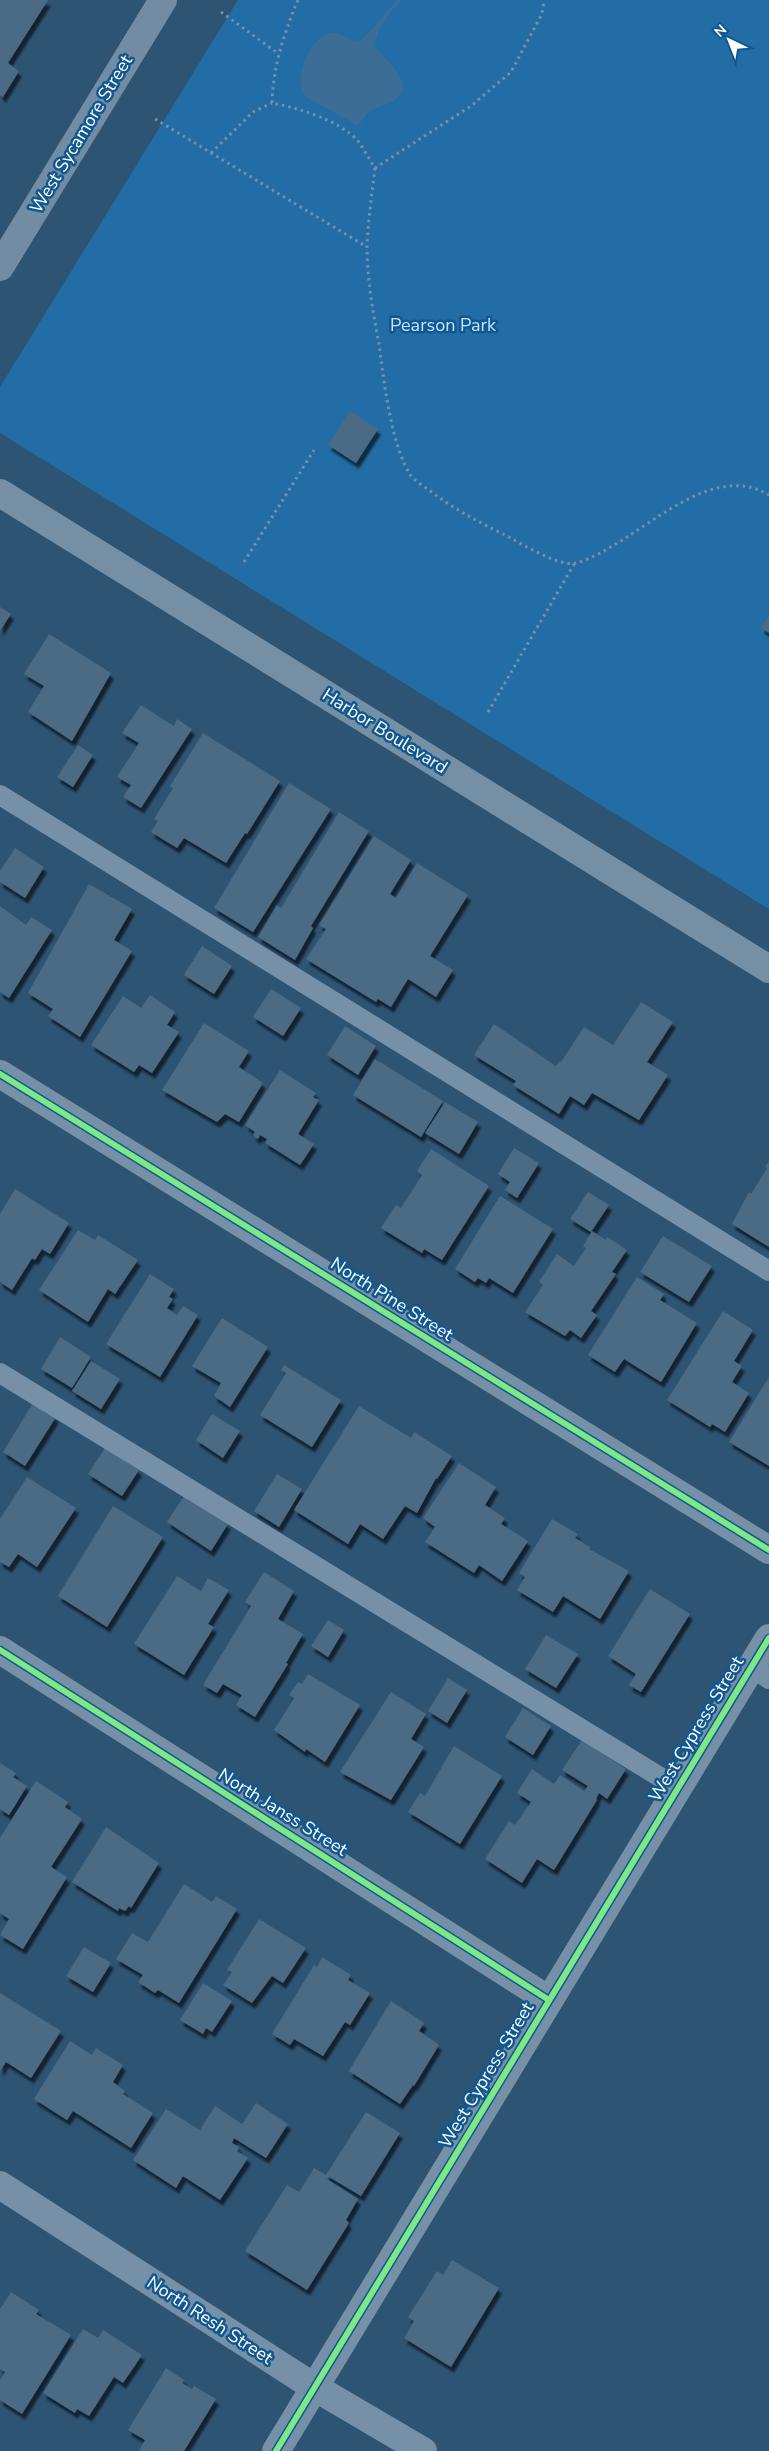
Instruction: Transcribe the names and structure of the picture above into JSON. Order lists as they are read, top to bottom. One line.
{"streets":{"main road":["Harbor Boulevard"],"street":["West Sycamore Street","North Pine Street","West Cypress Street","North Janss Street","North Resh Street"]},"crossings":[["West Cypress Street","North Janss Street"],["West Cypress Street","North Resh Street"]],"parks":["Pearson Park"],"north":"top left"}
